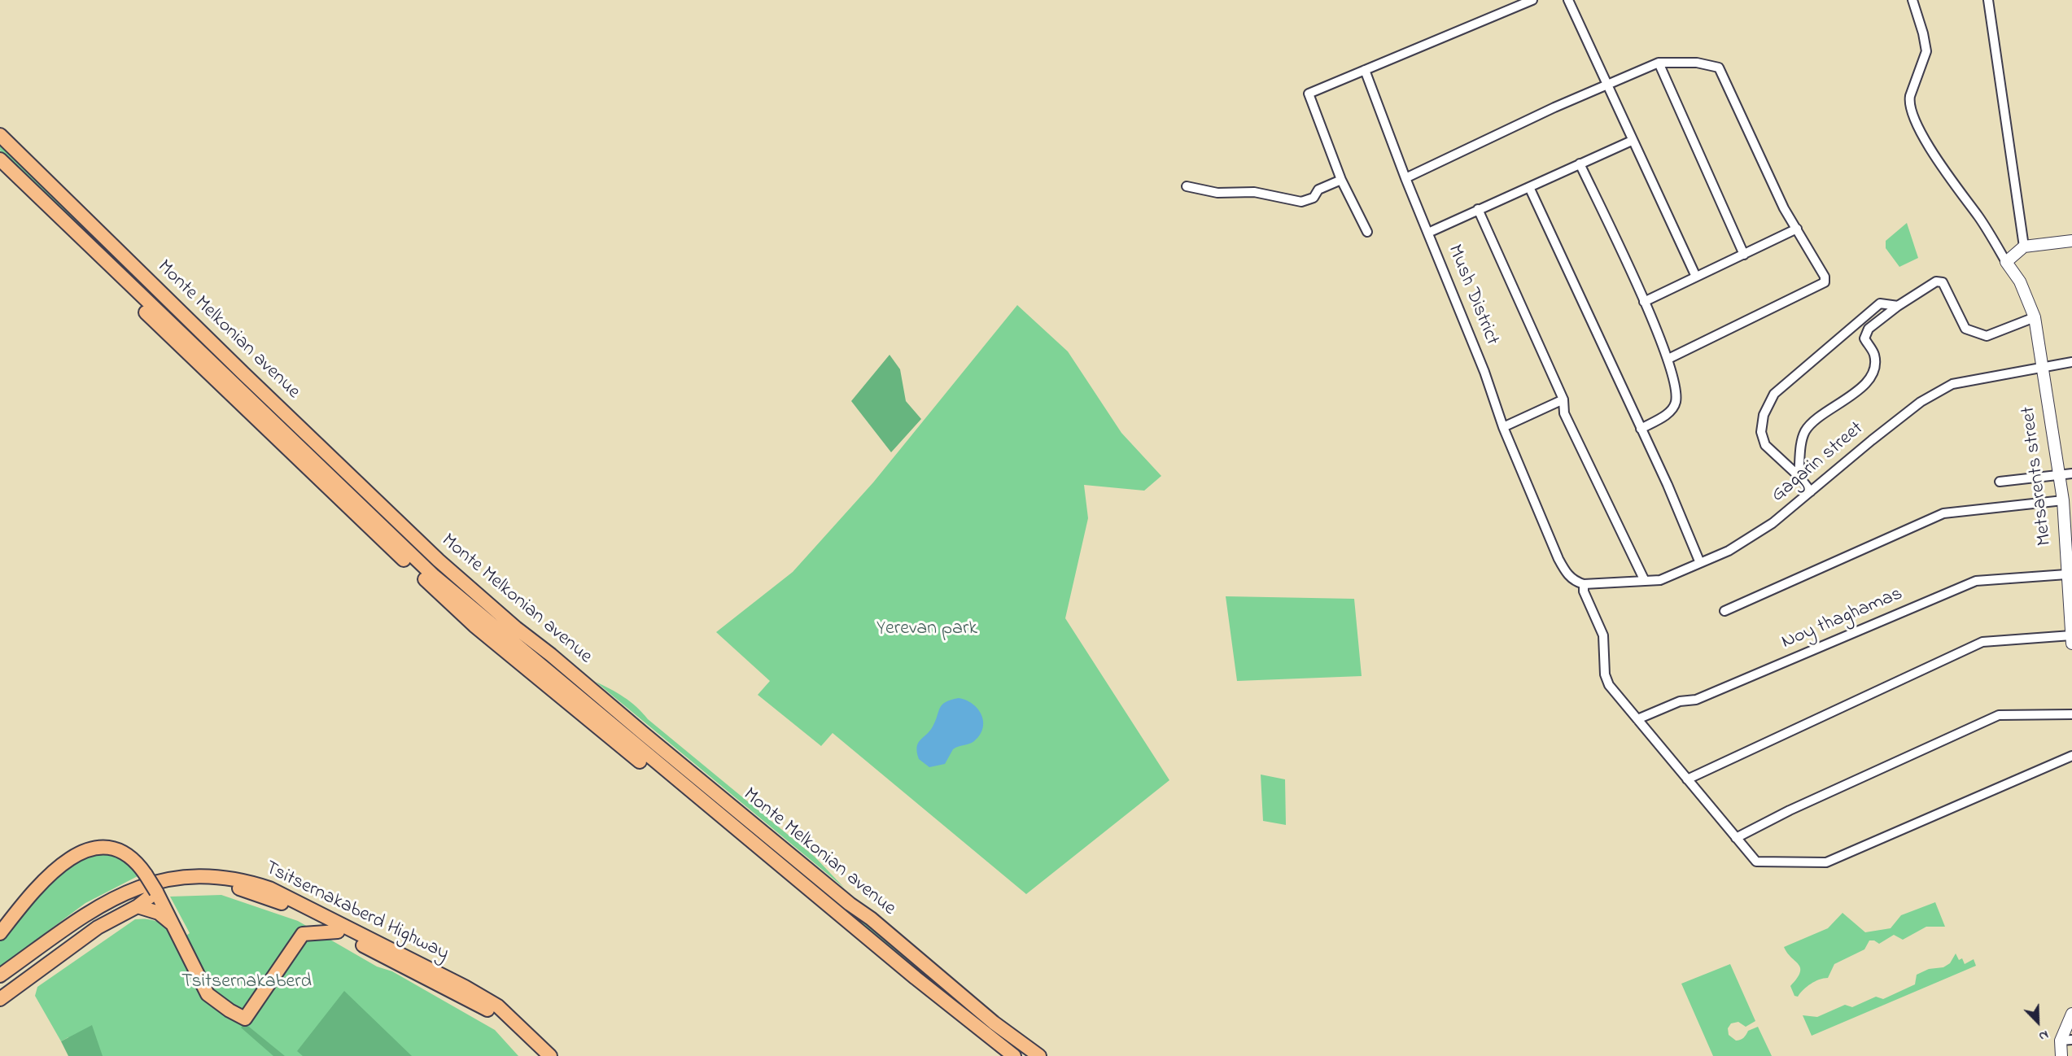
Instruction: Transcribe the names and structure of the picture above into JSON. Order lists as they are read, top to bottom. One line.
{"streets":{"main road":["Monte Melkonian avenue","Tsitsernakaberd Highway"],"street":["Mush District","Gagarin street","Metsarents street","Noy thaghamas"]},"crossings":[["Mush District","Gagarin street"],["Gagarin street","Metsarents street"],["Metsarents street","Noy thaghamas"]],"parks":["Yerevan park","Tsitsernakaberd"],"north":"bottom right"}
